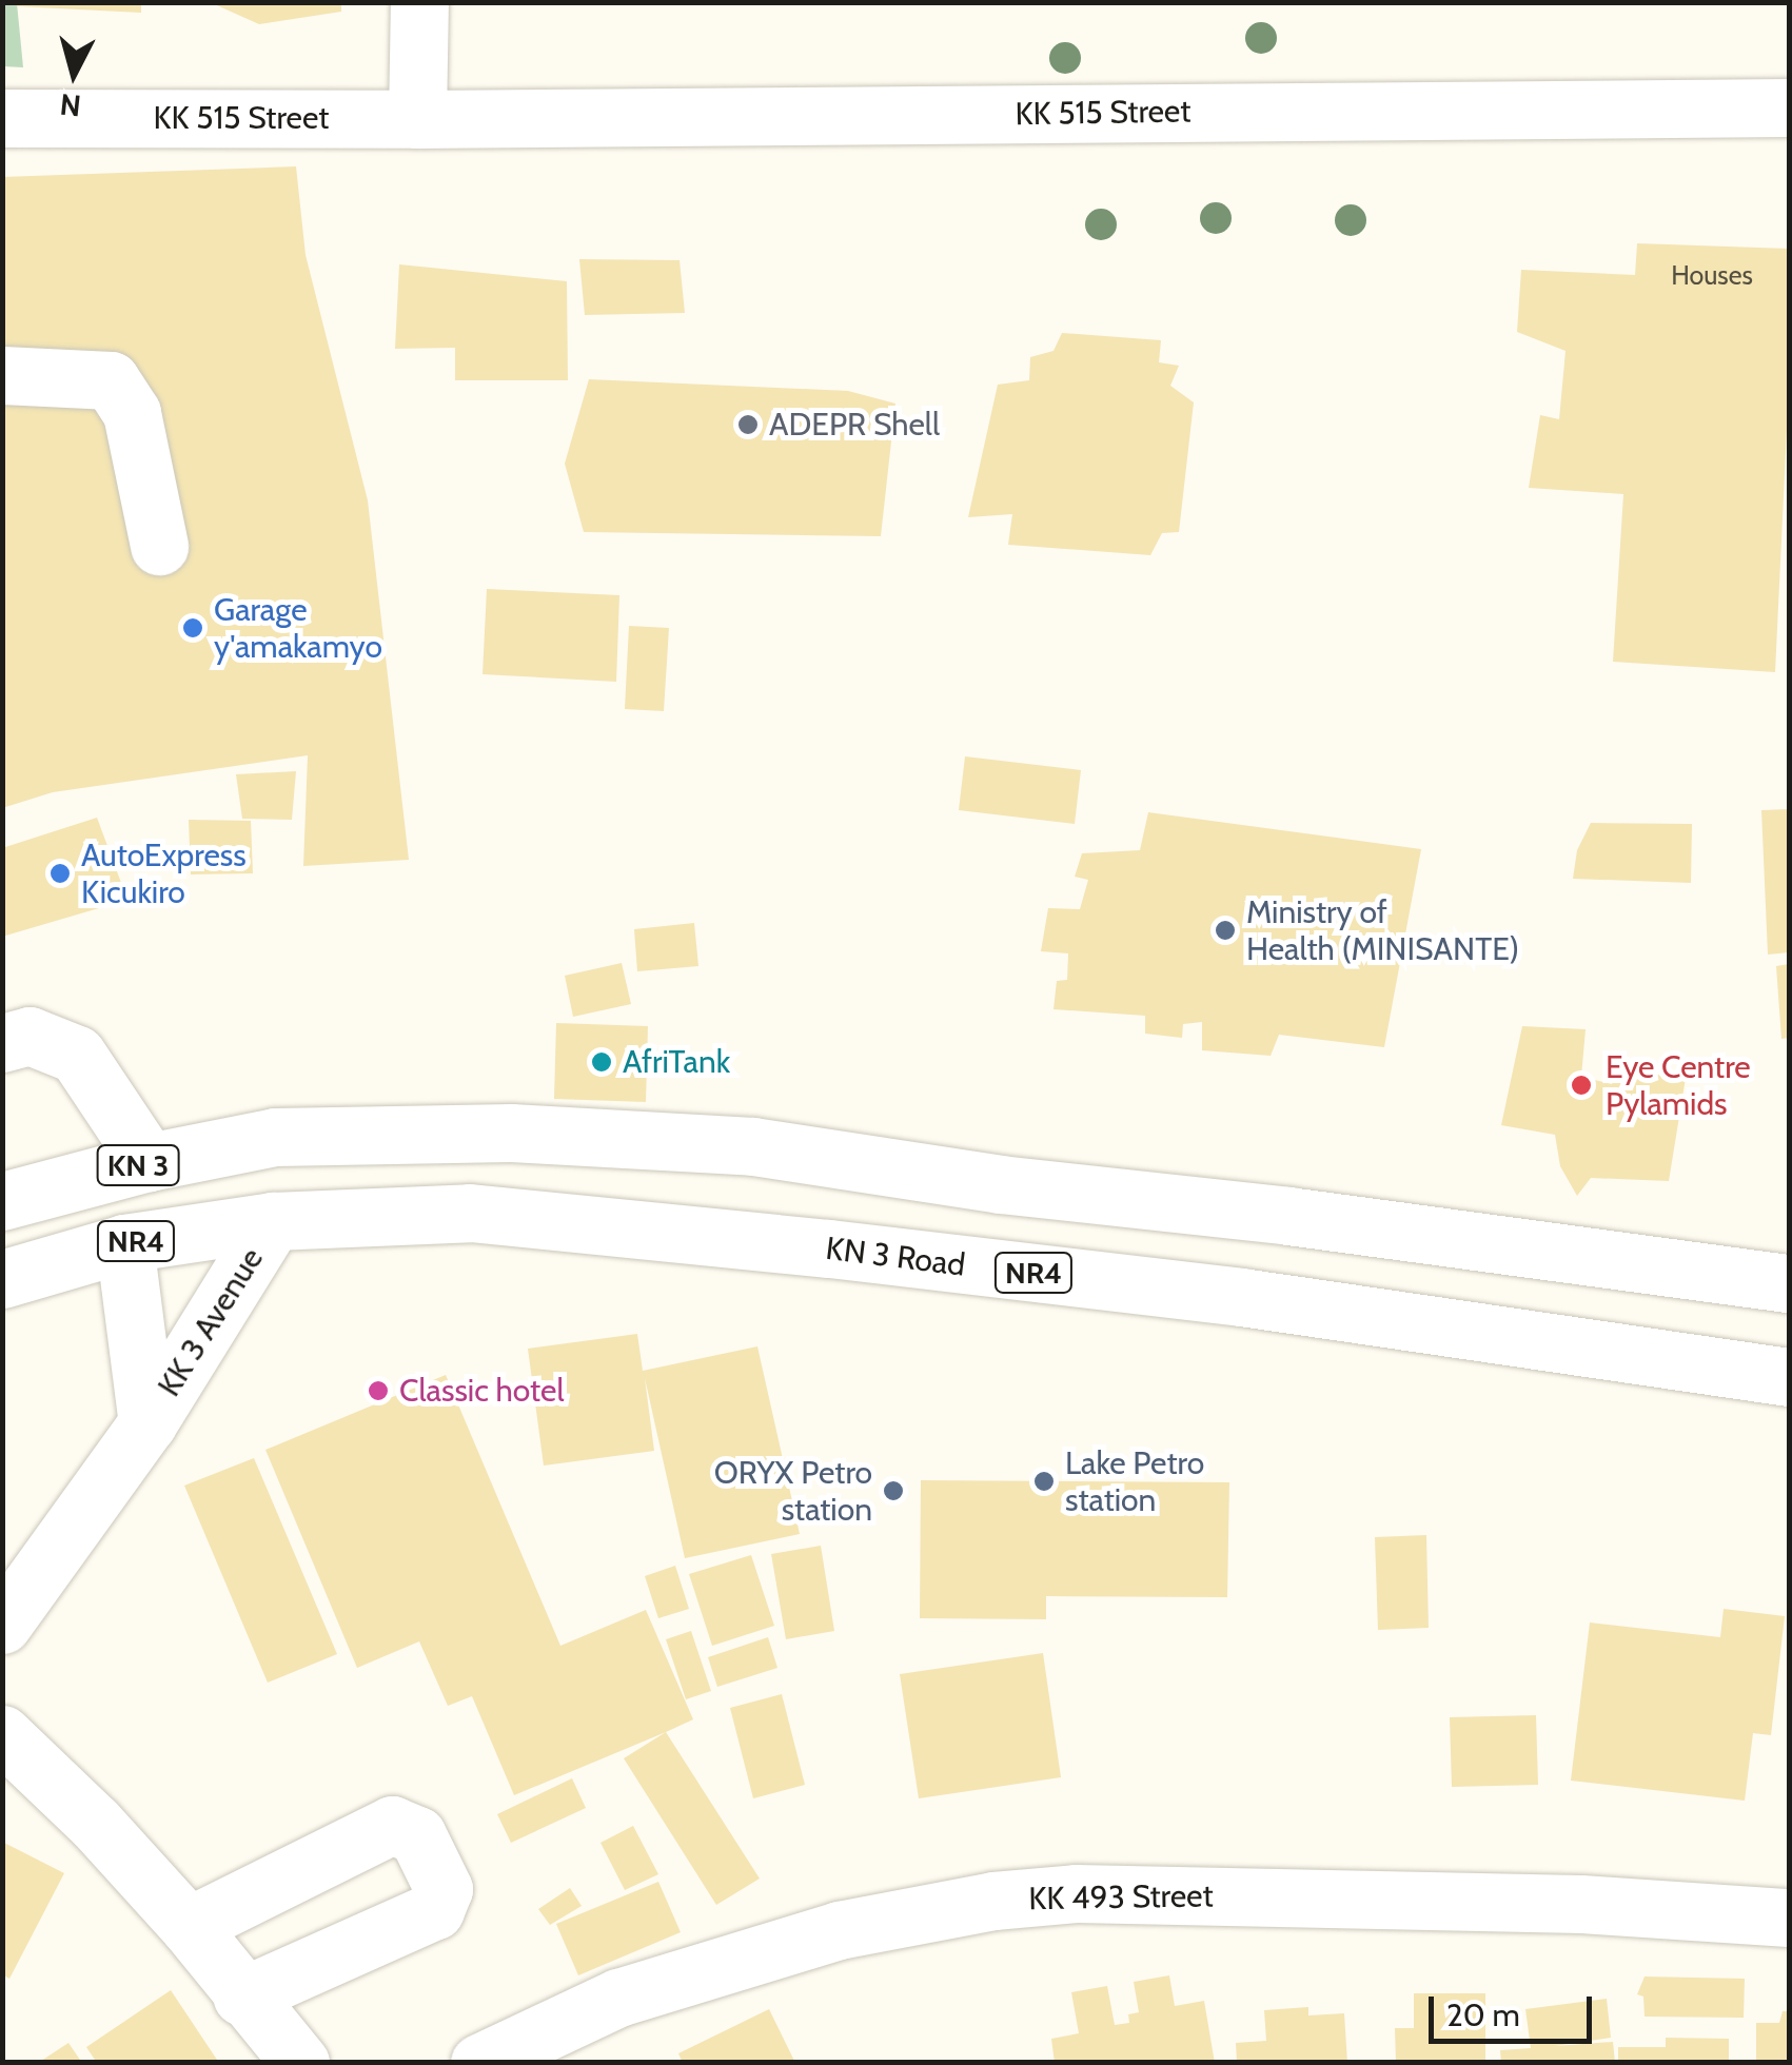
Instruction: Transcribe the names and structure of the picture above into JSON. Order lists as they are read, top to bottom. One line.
{"streets":{"main road":["KK 515 Street","KN 3","NR4","KN 3 Road","KK 3 Avenue","KK 493 Street"]},"crossings":[["KN 3 Road","KK 3 Avenue"]],"places":["ADEPR Shell","Garage y'amakamyo","AutoExpress Kicukiro","Ministry of Health (MINISANTE)","AfriTank","Eye Centre Pylamids","Classic hotel","Lake Petro station","ORYX Petro station"],"house_numbers":["Houses"],"scale_bar":"20 m","north":"bottom"}
